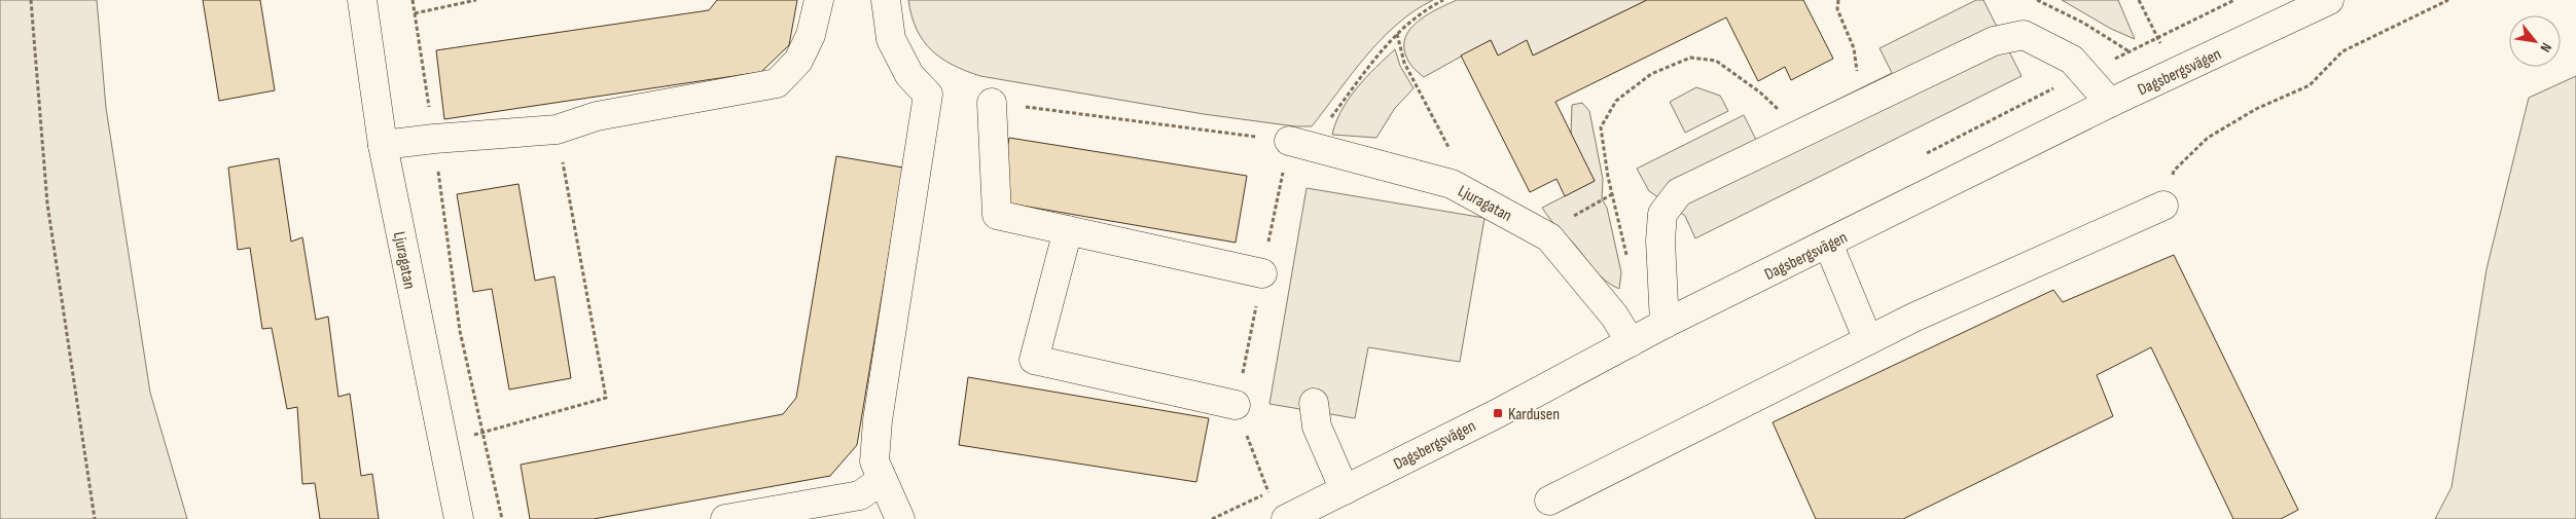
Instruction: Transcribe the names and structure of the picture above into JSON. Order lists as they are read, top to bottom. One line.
{"streets":{"street":["Dagsbergsvägen","Ljuragatan"]},"crossings":[["Dagsbergsvägen","Ljuragatan"]],"places":{"transit":["Kardusen"]},"north":"bottom right"}
